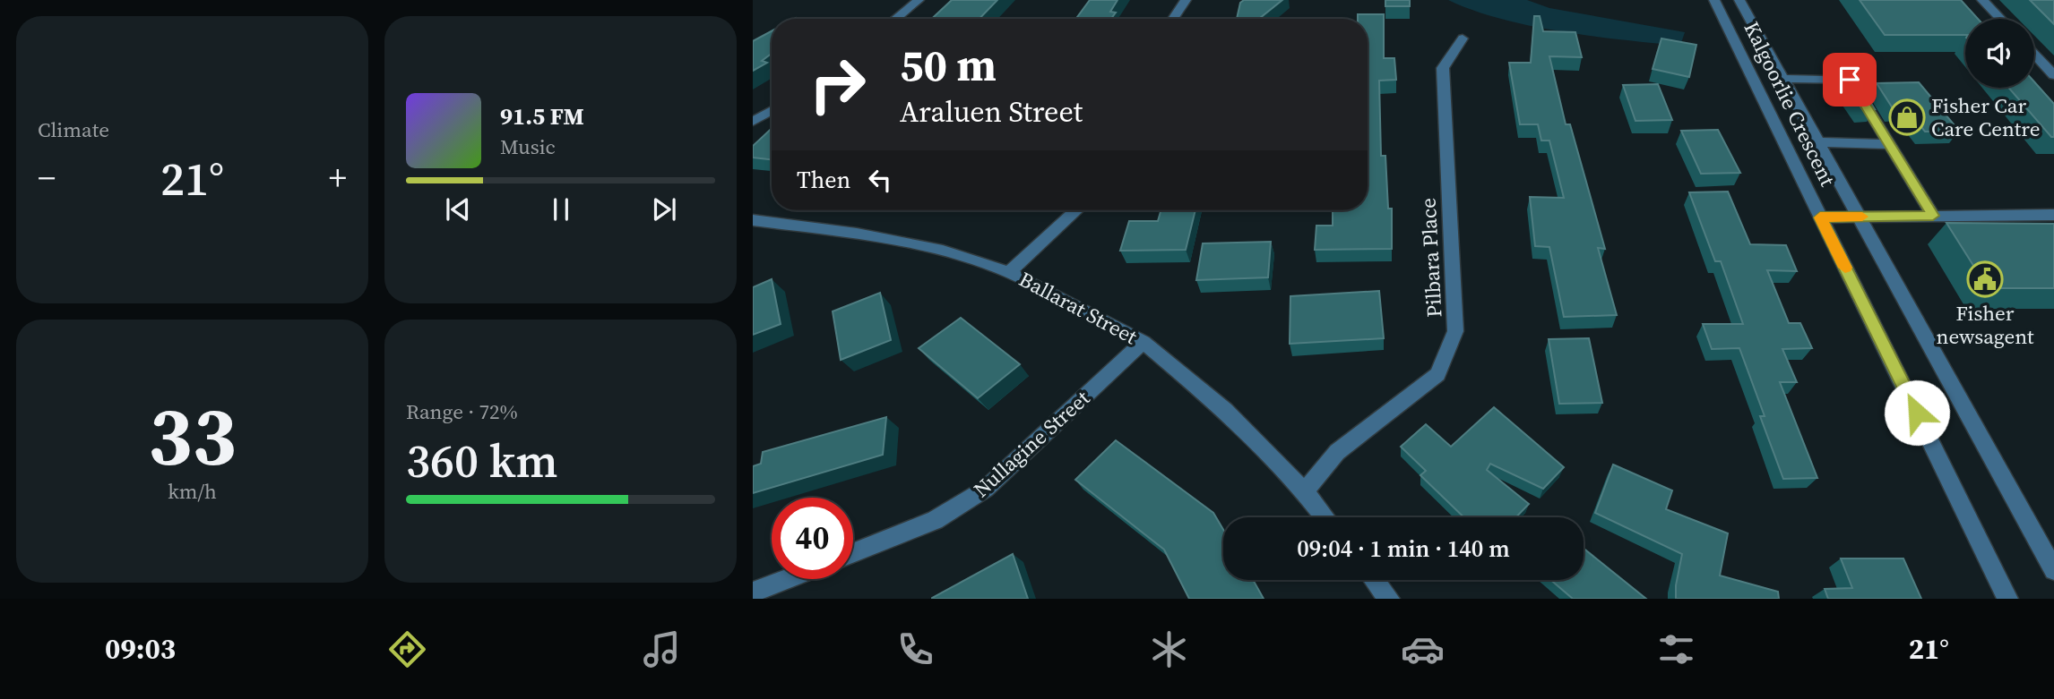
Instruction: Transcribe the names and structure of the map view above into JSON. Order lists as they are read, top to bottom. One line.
{"streets":{"street":["Kalgoorlie Crescent","Pilbara Place","Ballarat Street","Nullagine Street"]},"crossings":[["Pilbara Place","Ballarat Street"],["Ballarat Street","Nullagine Street"]],"places":{"shop":["Fisher Car Care Centre"],"public building":["Fisher newsagent"]},"page":{"tile":["Climate",["33","km/h"],["Range · 72%","360 km"]],"turn":["50 m","Araluen Street"],"song":["91.5 FM","Music"],"then":"Then","heat":["−","21°","+"],"limit":"40","trip":"09:04 · 1 min · 140 m","tabs":["09:03","21°"]}}
